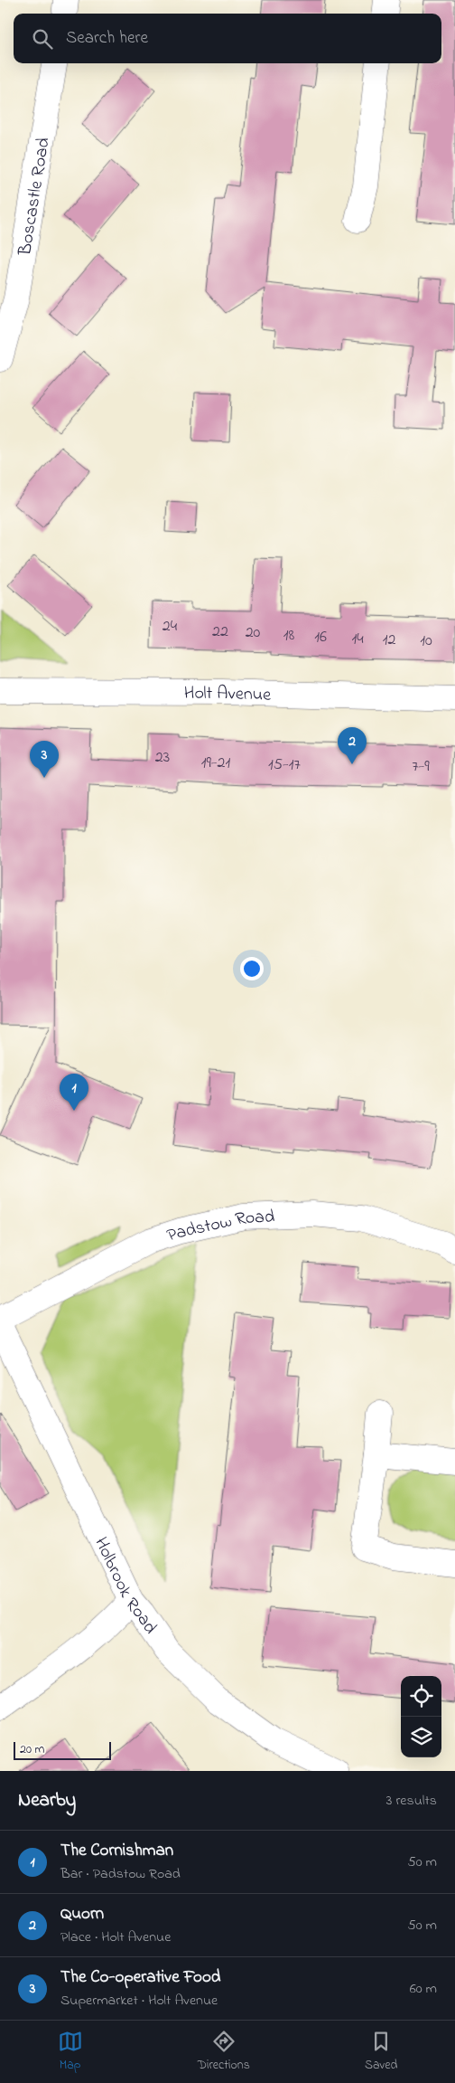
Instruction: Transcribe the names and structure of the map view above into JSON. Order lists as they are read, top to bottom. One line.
{"streets":{"street":["Boscastle Road","Holt Avenue","Padstow Road","Holbrook Road"]},"house_numbers":["24","22","20","18","16","14","12","10","23","19-21","15-17","7-9"],"scale_bar":"20 m","page":{"search":"Search here","pins":["2","3","1"],"scale":"20 m","heading":["Nearby","3 results"],"list":[{"mark":"1","name":"The Cornishman","note":"Bar · Padstow Road","value":"50 m"},{"mark":"2","name":"Quorn","note":"Place · Holt Avenue","value":"50 m"},{"mark":"3","name":"The Co-operative Food","note":"Supermarket · Holt Avenue","value":"60 m"}],"nav":["Map","Directions","Saved"]}}
